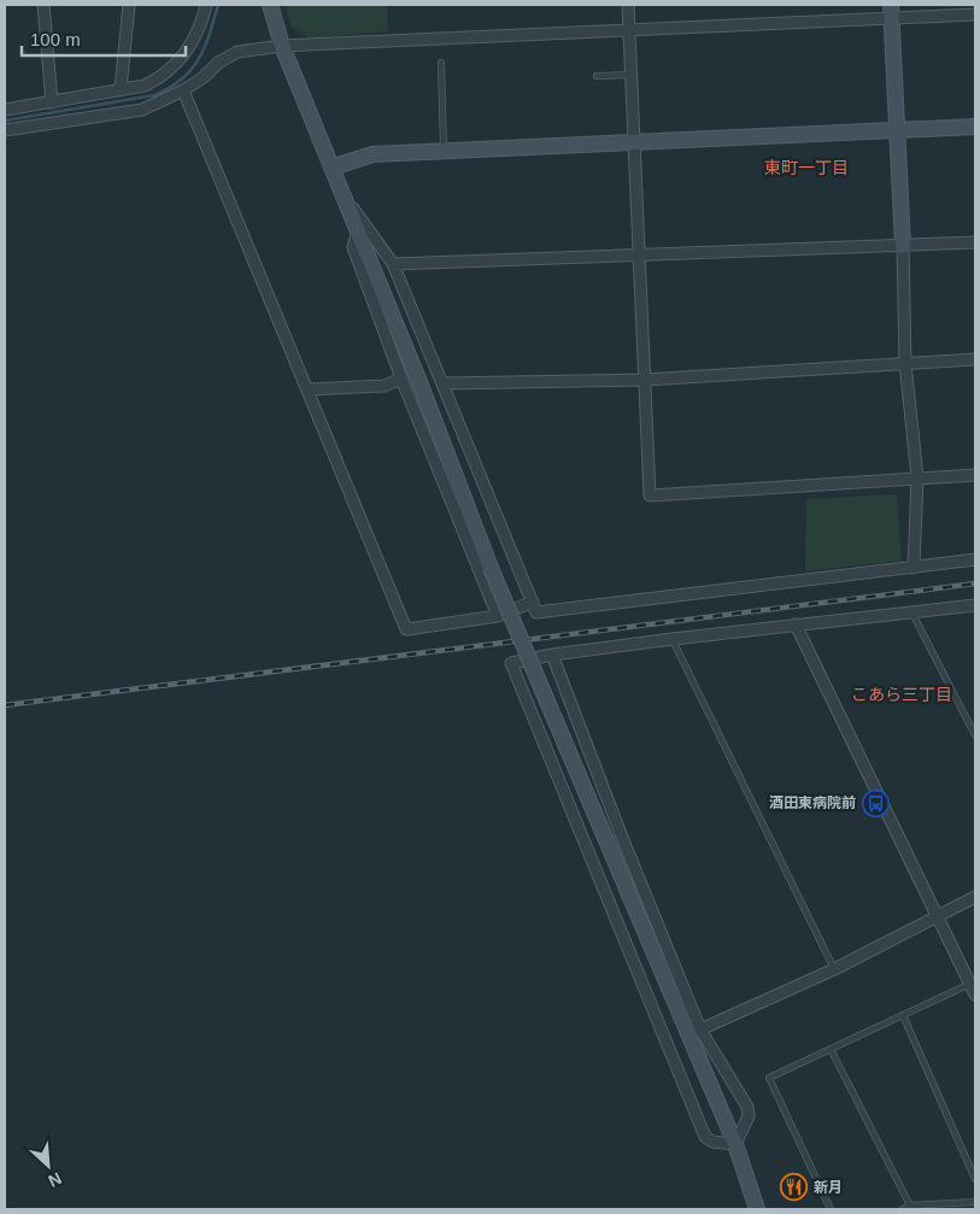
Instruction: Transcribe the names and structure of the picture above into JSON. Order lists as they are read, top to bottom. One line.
{"districts":["東町一丁目","こあら三丁目"],"places":{"bus stop":["酒田東病院前"],"restaurant":["新月"]},"scale_bar":"100 m","north":"bottom right"}
